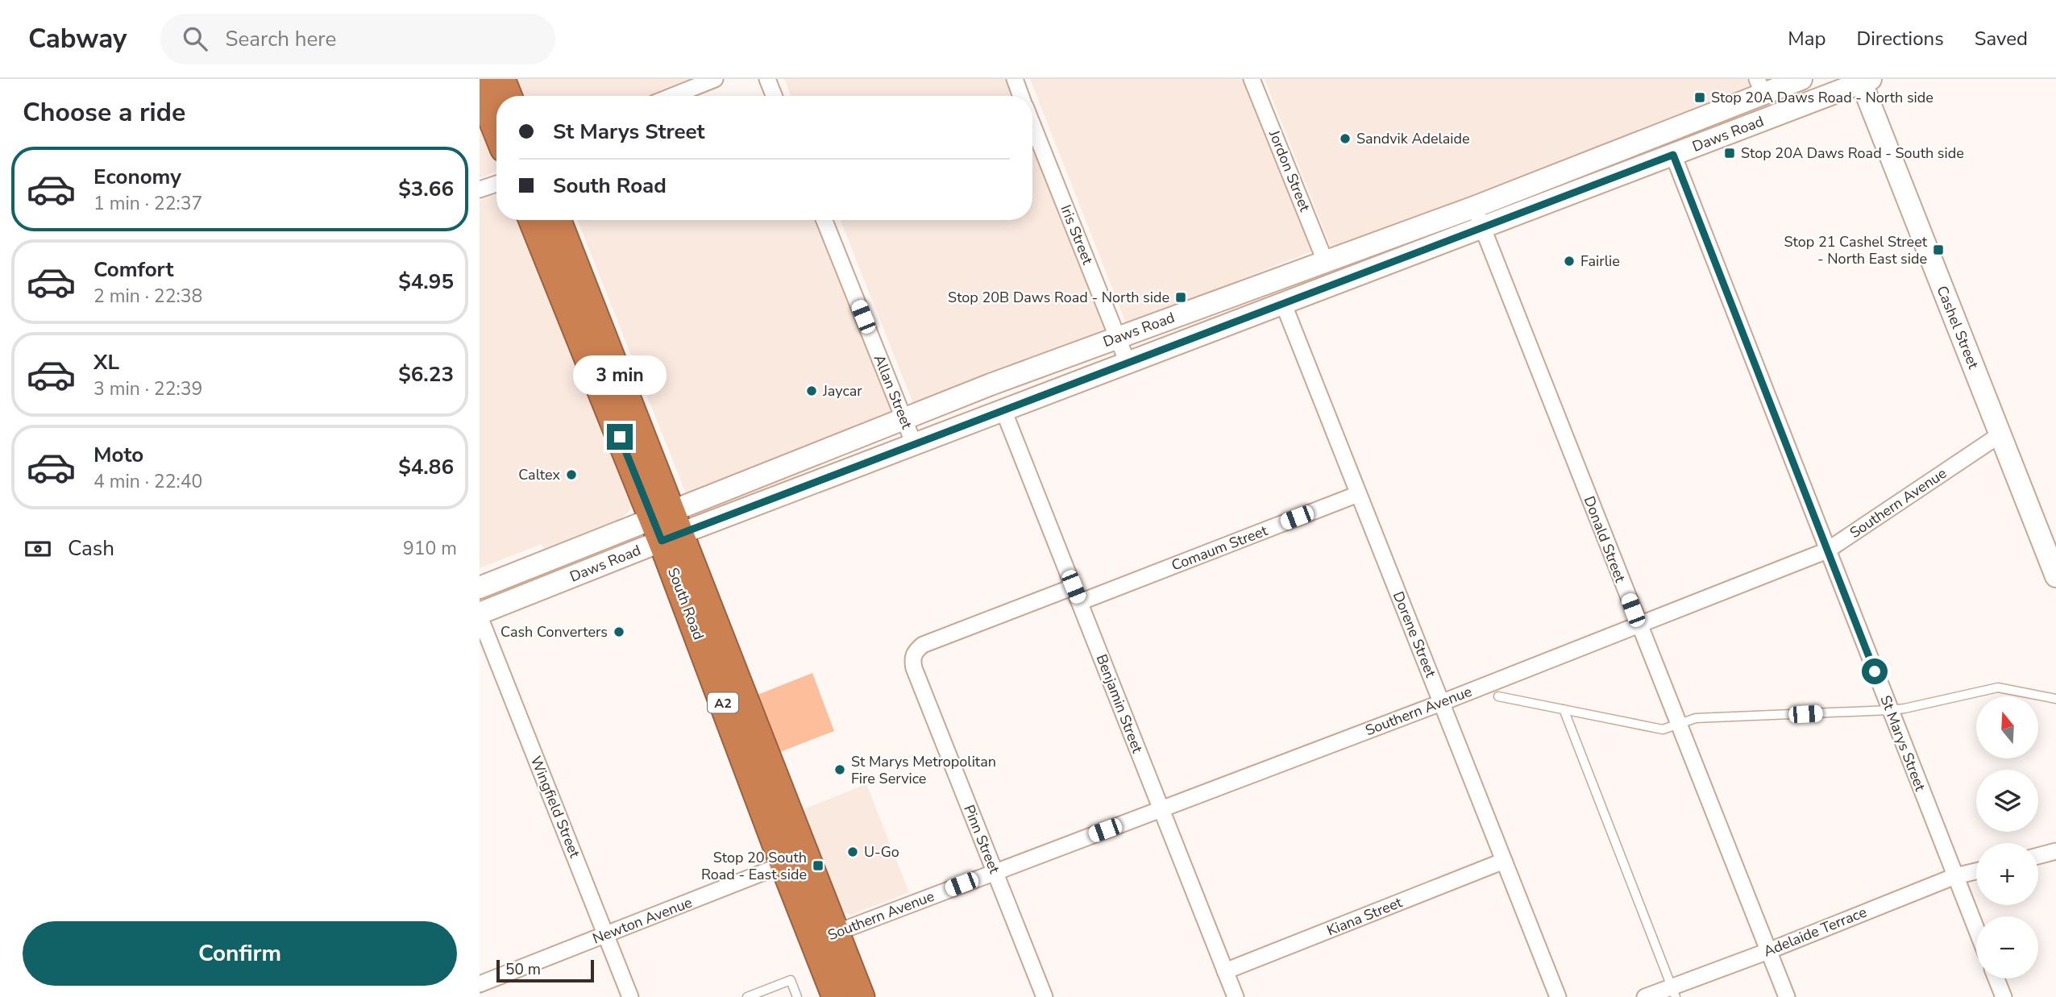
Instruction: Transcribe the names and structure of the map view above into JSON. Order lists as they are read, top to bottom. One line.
{"streets":{"highway":["South Road","A2"],"main road":["Daws Road","Cashel Street"],"street":["Jordon Street","Iris Street","Allan Street","Southern Avenue","Donald Street","Comaum Street","Dorene Street","Benjamin Street","St Marys Street","Wingfield Street","Pinn Street","Kiana Street","Newton Avenue","Adelaide Terrace"]},"crossings":[["Daws Road","Jordon Street"],["Daws Road","Iris Street"],["Daws Road","Cashel Street"],["Daws Road","Allan Street"],["Daws Road","Donald Street"],["Daws Road","South Road"],["Daws Road","Dorene Street"],["Daws Road","Benjamin Street"],["Daws Road","St Marys Street"],["Daws Road","Wingfield Street"],["Cashel Street","Southern Avenue"],["Southern Avenue","Donald Street"],["Southern Avenue","South Road"],["Southern Avenue","Dorene Street"],["Southern Avenue","Benjamin Street"],["Southern Avenue","St Marys Street"],["Southern Avenue","Pinn Street"],["Donald Street","Adelaide Terrace"],["Comaum Street","Dorene Street"],["Comaum Street","Benjamin Street"],["South Road","Newton Avenue"],["Dorene Street","Kiana Street"],["Benjamin Street","Pinn Street"],["Benjamin Street","Kiana Street"],["St Marys Street","Adelaide Terrace"],["Wingfield Street","Newton Avenue"]],"places":{"transit":["Stop 20A Daws Road - North side","Stop 20A Daws Road - South side","Stop 21 Cashel Street - North East side","Stop 20B Daws Road - North side","Stop 20 South Road - East side"],"other":["Sandvik Adelaide","Fairlie","Jaycar","Caltex","Cash Converters","St Marys Metropolitan Fire Service","U-Go"]},"scale_bar":"50 m","north":"top","page":{"header":"Cabway","search":"Search here","nav":["Map","Directions","Saved"],"heading":"Choose a ride","banner":["St Marys Street","South Road"],"list":[{"name":"Economy","note":"1 min · 22:37","value":"$3.66"},{"name":"Comfort","note":"2 min · 22:38","value":"$4.95"},{"name":"XL","note":"3 min · 22:39","value":"$6.23"},{"name":"Moto","note":"4 min · 22:40","value":"$4.86"}],"bubble":"3 min","pay":["Cash","910 m"],"map_buttons":["+","−"],"buttons":"Confirm","scale":"50 m"}}
